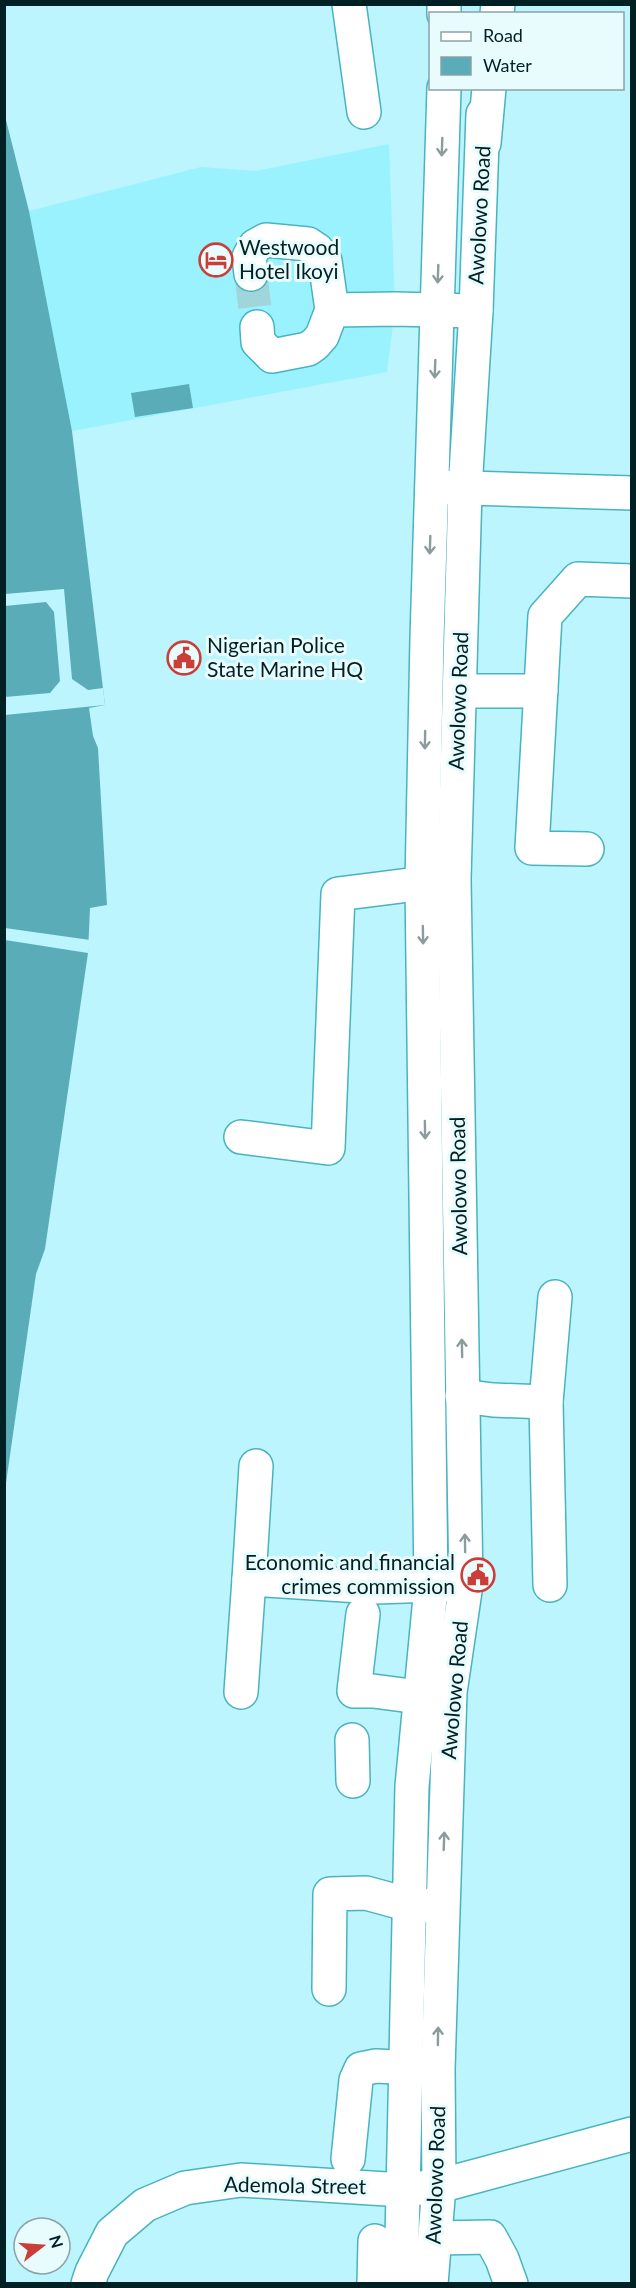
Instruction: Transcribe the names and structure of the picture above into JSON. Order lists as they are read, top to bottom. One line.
{"streets":{"main road":["Awolowo Road","Ademola Street"]},"crossings":[["Awolowo Road","Ademola Street"]],"places":{"hotel":["Westwood Hotel Ikoyi"],"public building":["Nigerian Police State Marine HQ","Economic and financial crimes commission"]},"legend":["Road","Water"],"north":"right"}
